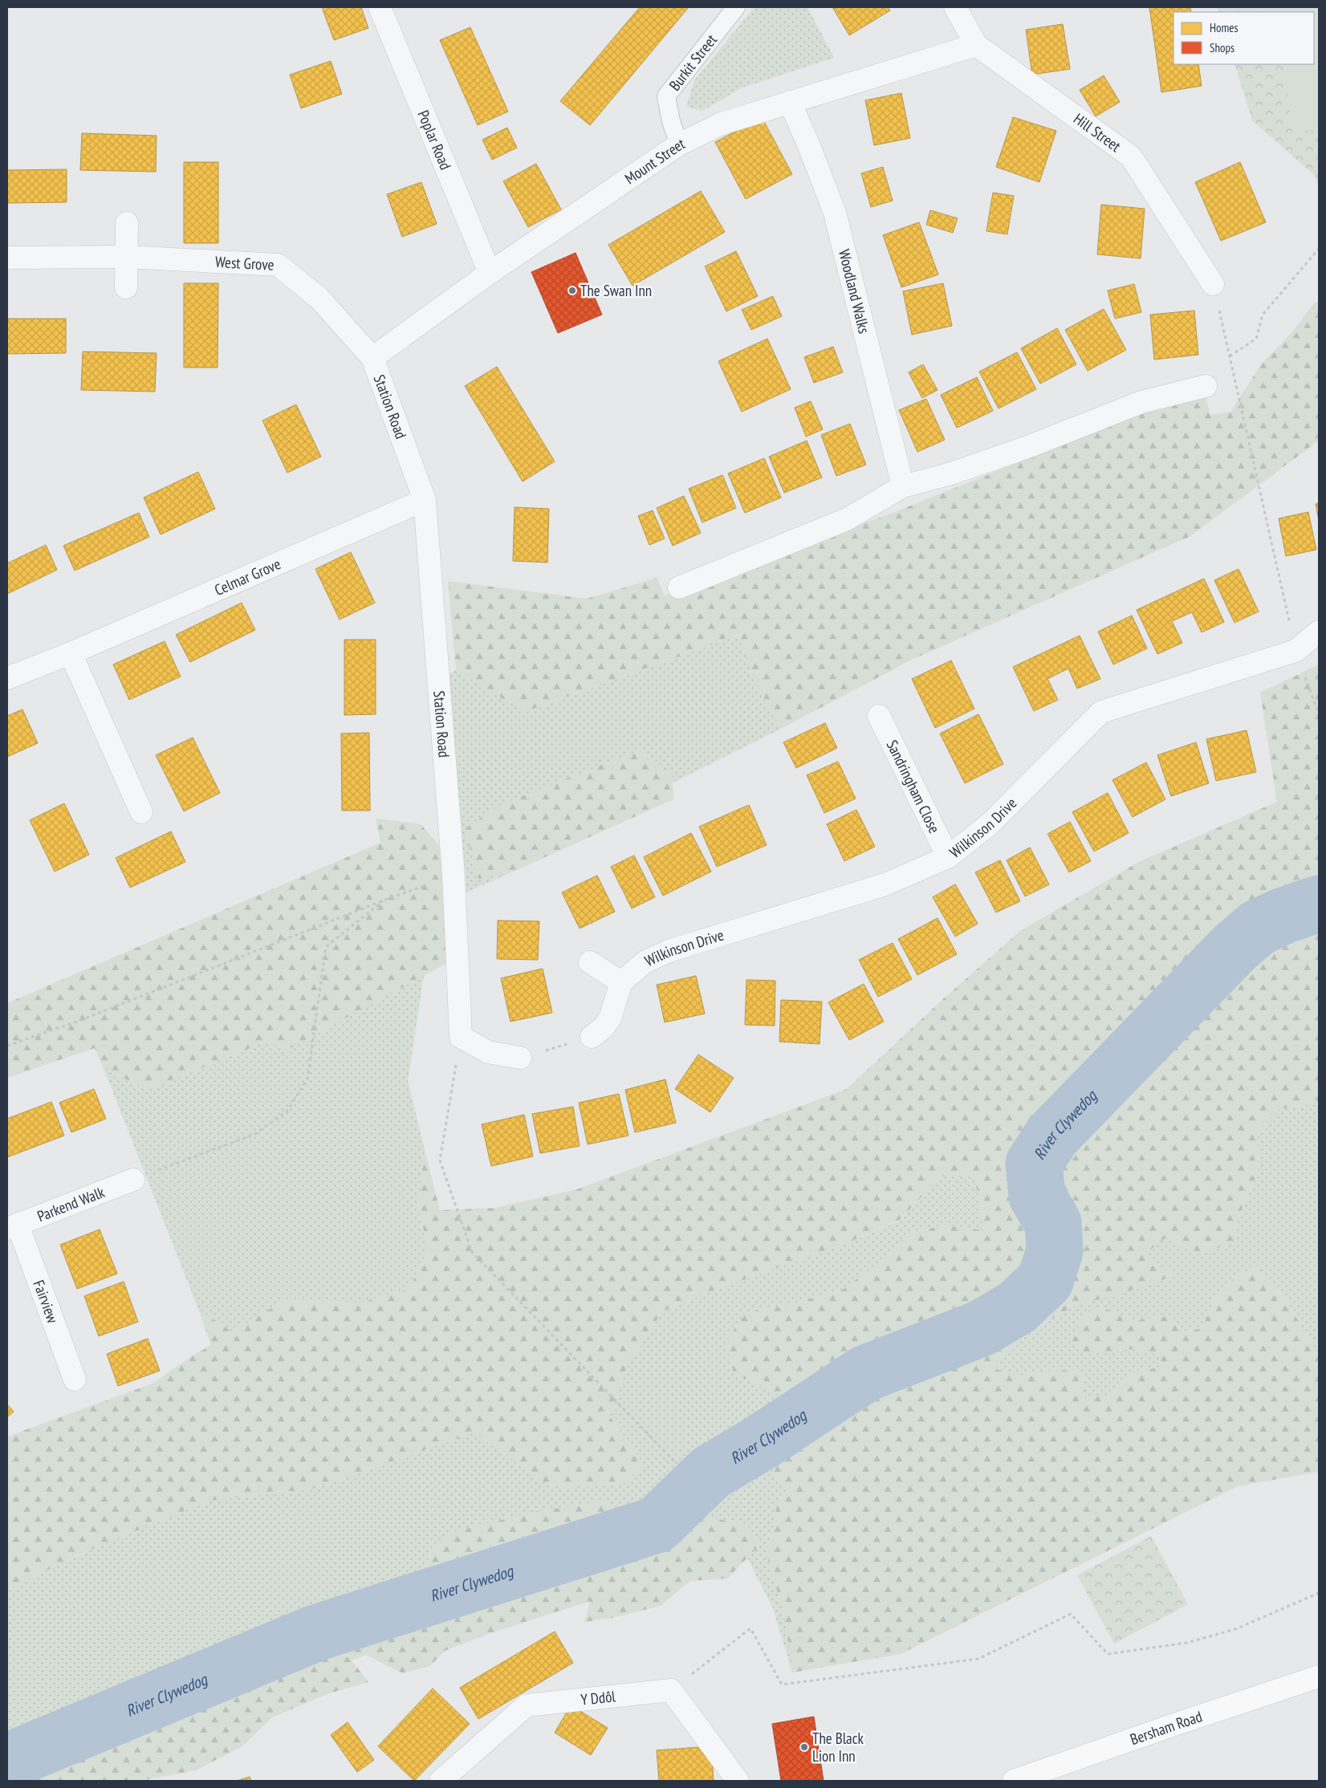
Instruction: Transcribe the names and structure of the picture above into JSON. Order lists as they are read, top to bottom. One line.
{"streets":{"main road":["Bersham Road"],"street":["Hill Street","Poplar Road","Mount Street","West Grove","Woodland Walks","Station Road","Celmar Grove","Sandringham Close","Wilkinson Drive","Parkend Walk","Fairview","Y Ddôl"],"lane":["Burkit Street"]},"crossings":[["Burkit Street","Mount Street"],["Hill Street","Mount Street"],["Poplar Road","Mount Street"],["Mount Street","West Grove"],["Mount Street","Woodland Walks"],["Mount Street","Station Road"],["West Grove","Station Road"],["Station Road","Celmar Grove"],["Sandringham Close","Wilkinson Drive"],["Parkend Walk","Fairview"]],"water":["River Clywedog"],"places":["The Swan Inn","The Black Lion Inn"],"legend":["Homes","Shops"]}
